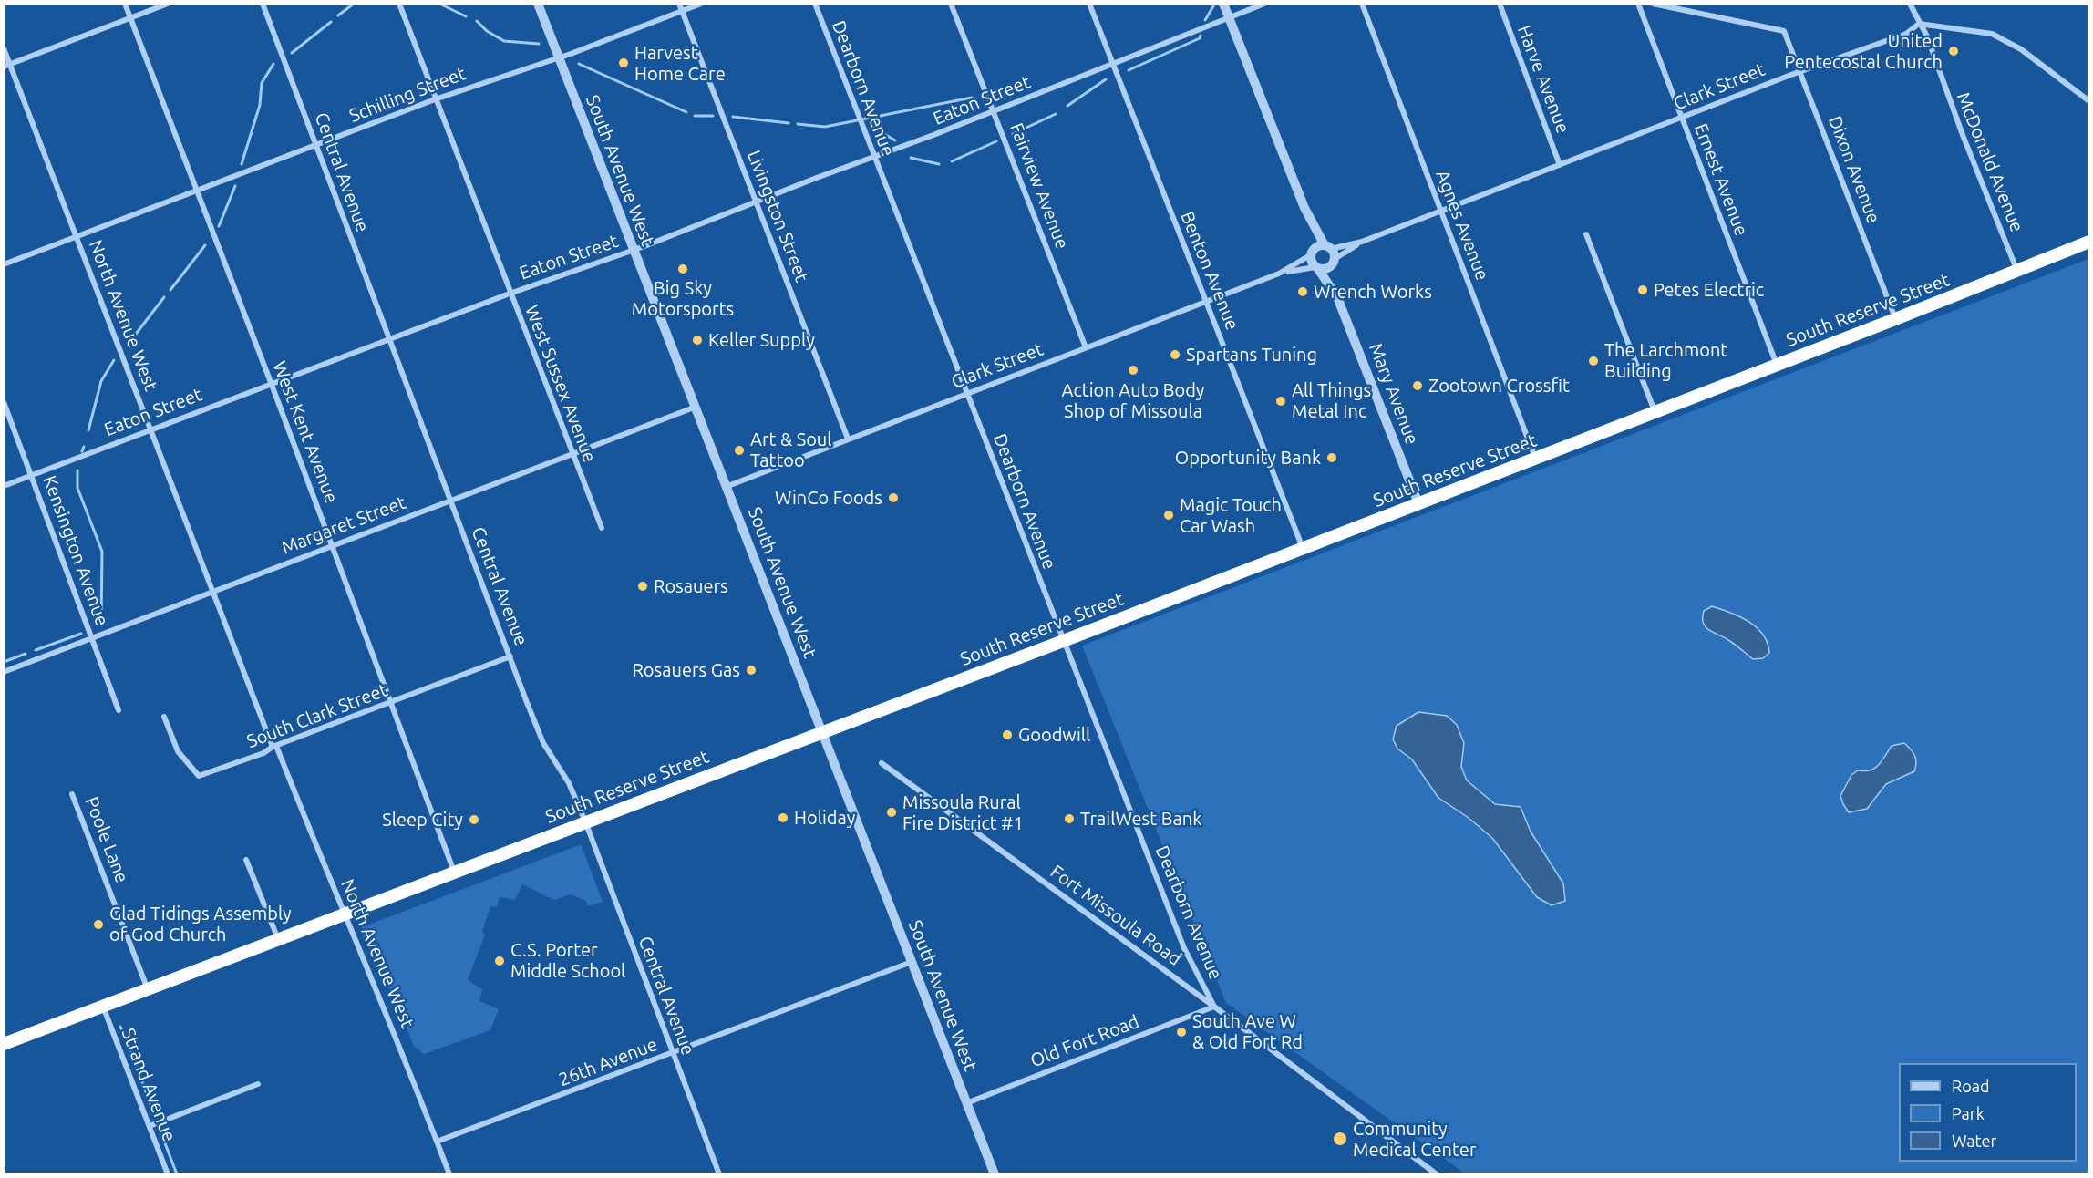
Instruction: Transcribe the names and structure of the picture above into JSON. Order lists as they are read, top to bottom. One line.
{"streets":{"highway":["South Reserve Street"],"street":["Harve Avenue","Clark Street","Dearborn Avenue","Schilling Street","Eaton Street","McDonald Avenue","Dixon Avenue","South Avenue West","Central Avenue","Ernest Avenue","Fairview Avenue","Livingston Street","Agnes Avenue","Benton Avenue","North Avenue West","West Sussex Avenue","Mary Avenue","West Kent Avenue","Margaret Street","Kensington Avenue","South Clark Street","Poole Lane","Fort Missoula Road","Old Fort Road","26th Avenue","Strand Avenue"]},"crossings":[["Harve Avenue","Clark Street"],["Clark Street","Dearborn Avenue"],["Clark Street","McDonald Avenue"],["Clark Street","Dixon Avenue"],["Clark Street","South Avenue West"],["Clark Street","Ernest Avenue"],["Clark Street","Fairview Avenue"],["Clark Street","Livingston Street"],["Clark Street","Agnes Avenue"],["Clark Street","Benton Avenue"],["Dearborn Avenue","Eaton Street"],["Dearborn Avenue","South Reserve Street"],["Dearborn Avenue","Fort Missoula Road"],["Dearborn Avenue","Old Fort Road"],["Schilling Street","South Avenue West"],["Schilling Street","Central Avenue"],["Schilling Street","Livingston Street"],["Schilling Street","North Avenue West"],["Schilling Street","West Sussex Avenue"],["Schilling Street","West Kent Avenue"],["Eaton Street","South Avenue West"],["Eaton Street","Central Avenue"],["Eaton Street","Fairview Avenue"],["Eaton Street","Livingston Street"],["Eaton Street","Benton Avenue"],["Eaton Street","North Avenue West"],["Eaton Street","West Sussex Avenue"],["Eaton Street","West Kent Avenue"],["Eaton Street","Kensington Avenue"],["McDonald Avenue","South Reserve Street"],["Dixon Avenue","South Reserve Street"],["South Avenue West","South Reserve Street"],["South Avenue West","Margaret Street"],["South Avenue West","Old Fort Road"],["South Avenue West","26th Avenue"],["Central Avenue","South Reserve Street"],["Central Avenue","Margaret Street"],["Central Avenue","South Clark Street"],["Central Avenue","26th Avenue"],["Ernest Avenue","South Reserve Street"],["Agnes Avenue","South Reserve Street"],["Benton Avenue","South Reserve Street"],["South Reserve Street","North Avenue West"],["South Reserve Street","Mary Avenue"],["South Reserve Street","West Kent Avenue"],["South Reserve Street","Poole Lane"],["South Reserve Street","Strand Avenue"],["North Avenue West","Margaret Street"],["North Avenue West","South Clark Street"],["North Avenue West","26th Avenue"],["West Sussex Avenue","Margaret Street"],["West Kent Avenue","Margaret Street"],["West Kent Avenue","South Clark Street"],["Margaret Street","Kensington Avenue"],["Fort Missoula Road","Old Fort Road"]],"places":["United Pentecostal Church","Harvest Home Care","Big Sky Motorsports","Petes Electric","Wrench Works","Keller Supply","Spartans Tuning","The Larchmont Building","Action Auto Body Shop of Missoula","Zootown Crossfit","All Things Metal Inc","Art & Soul Tattoo","Opportunity Bank","WinCo Foods","Magic Touch Car Wash","Rosauers","Rosauers Gas","Goodwill","Missoula Rural Fire District #1","Holiday","TrailWest Bank","Sleep City","Glad Tidings Assembly of God Church","C.S. Porter Middle School","South Ave W & Old Fort Rd","Community Medical Center"],"legend":["Road","Park","Water"]}
